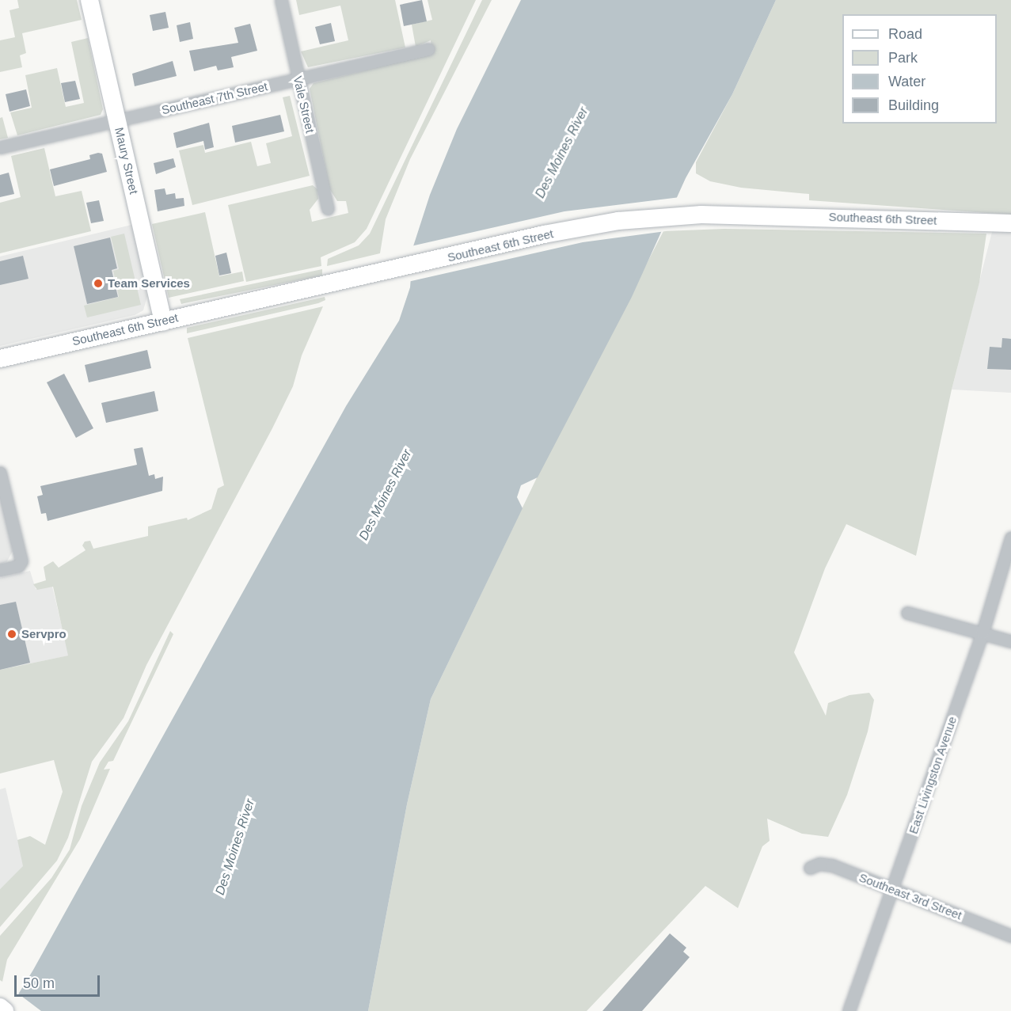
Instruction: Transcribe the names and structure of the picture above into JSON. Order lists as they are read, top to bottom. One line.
{"streets":{"main road":["Maury Street","Southeast 6th Street"],"street":["Southeast 7th Street","Vale Street","East Livingston Avenue","Southeast 3rd Street"]},"crossings":[["Southeast 7th Street","Vale Street"],["Southeast 7th Street","Maury Street"],["Maury Street","Southeast 6th Street"],["East Livingston Avenue","Southeast 3rd Street"]],"water":["Des Moines River"],"places":["Team Services","Servpro"],"legend":["Road","Park","Water","Building"],"scale_bar":"50 m"}
